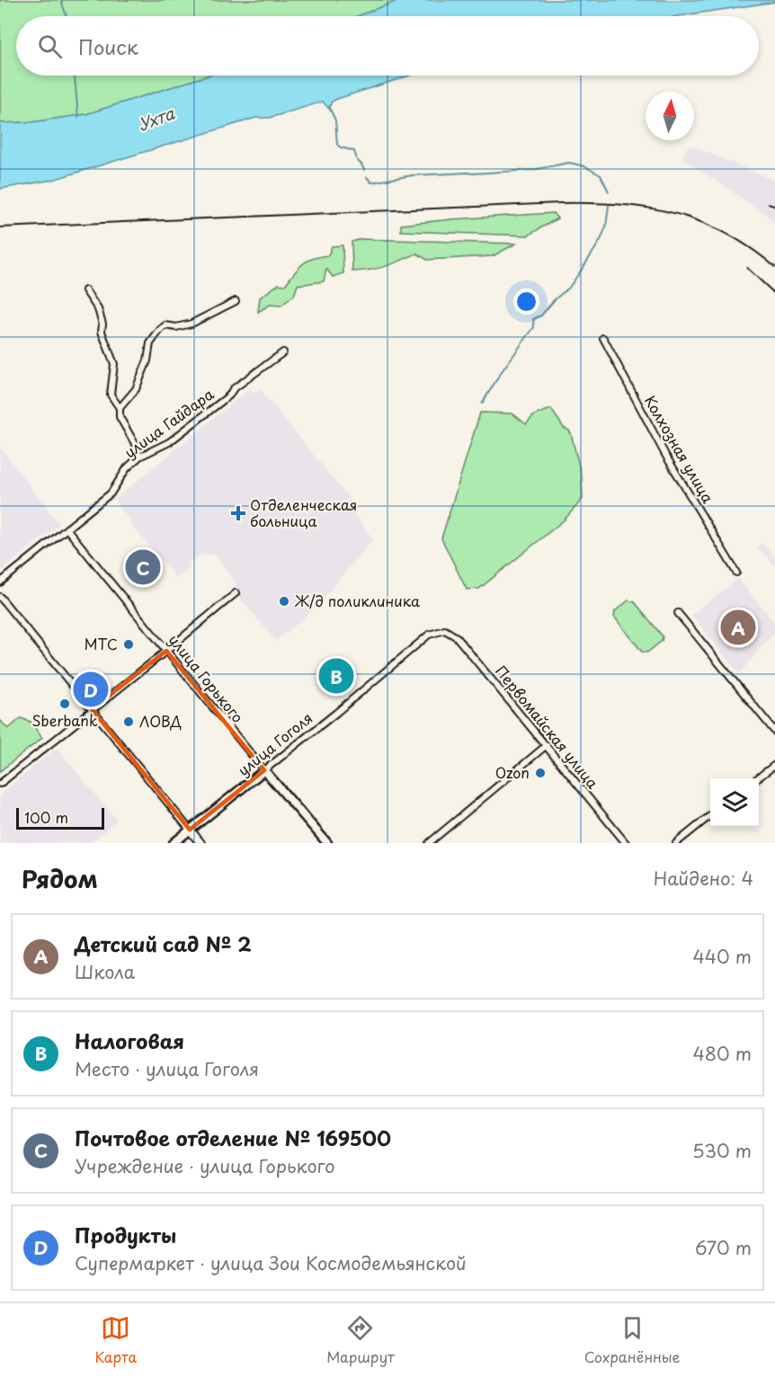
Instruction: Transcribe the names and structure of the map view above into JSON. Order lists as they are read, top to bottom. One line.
{"streets":{"main road":["улица Горького","улица Гоголя"],"street":["улица Гайдара","Колхозная улица","Первомайская улица"]},"crossings":[["улица Гайдара","улица Горького"],["улица Горького","улица Гоголя"],["Первомайская улица","улица Гоголя"]],"water":["Ухта"],"places":{"health":["Отделенческая больница"],"other":["Ж/д поликлиника","МТС","Sberbank","ЛОВД","Ozon"]},"scale_bar":"100 m","north":"top","page":{"search":"Поиск","pins":["C","A","B","D"],"scale":"100 m","heading":["Рядом","Найдено: 4"],"list":[{"mark":"A","name":"Детский сад № 2","note":"Школа","value":"440 m"},{"mark":"B","name":"Налоговая","note":"Место · улица Гоголя","value":"480 m"},{"mark":"C","name":"Почтовое отделение № 169500","note":"Учреждение · улица Горького","value":"530 m"},{"mark":"D","name":"Продукты","note":"Супермаркет · улица Зои Космодемьянской","value":"670 m"}],"nav":["Карта","Маршрут","Сохранённые"]}}
